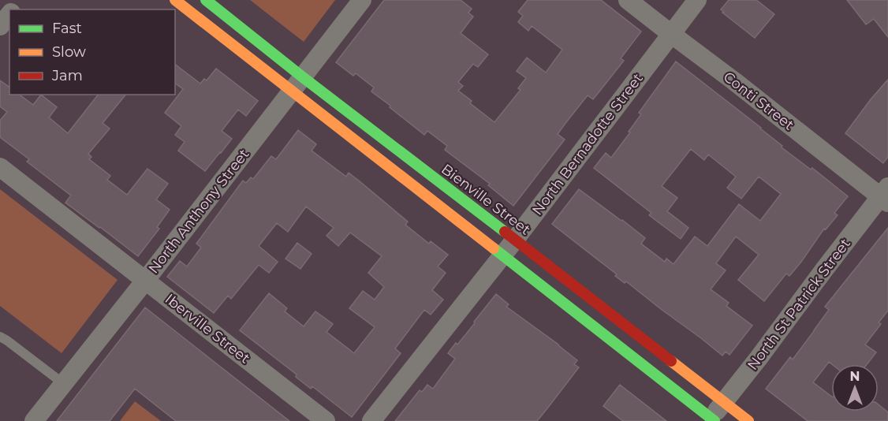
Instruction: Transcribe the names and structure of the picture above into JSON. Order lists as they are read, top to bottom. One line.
{"streets":{"street":["Conti Street","North Bernadotte Street","Bienville Street","North Anthony Street","North St Patrick Street","Iberville Street"]},"crossings":[["Conti Street","North Bernadotte Street"],["Conti Street","North St Patrick Street"],["North Bernadotte Street","Bienville Street"],["Bienville Street","North Anthony Street"],["Bienville Street","North St Patrick Street"],["North Anthony Street","Iberville Street"]],"legend":["Fast","Slow","Jam"],"north":"top"}
